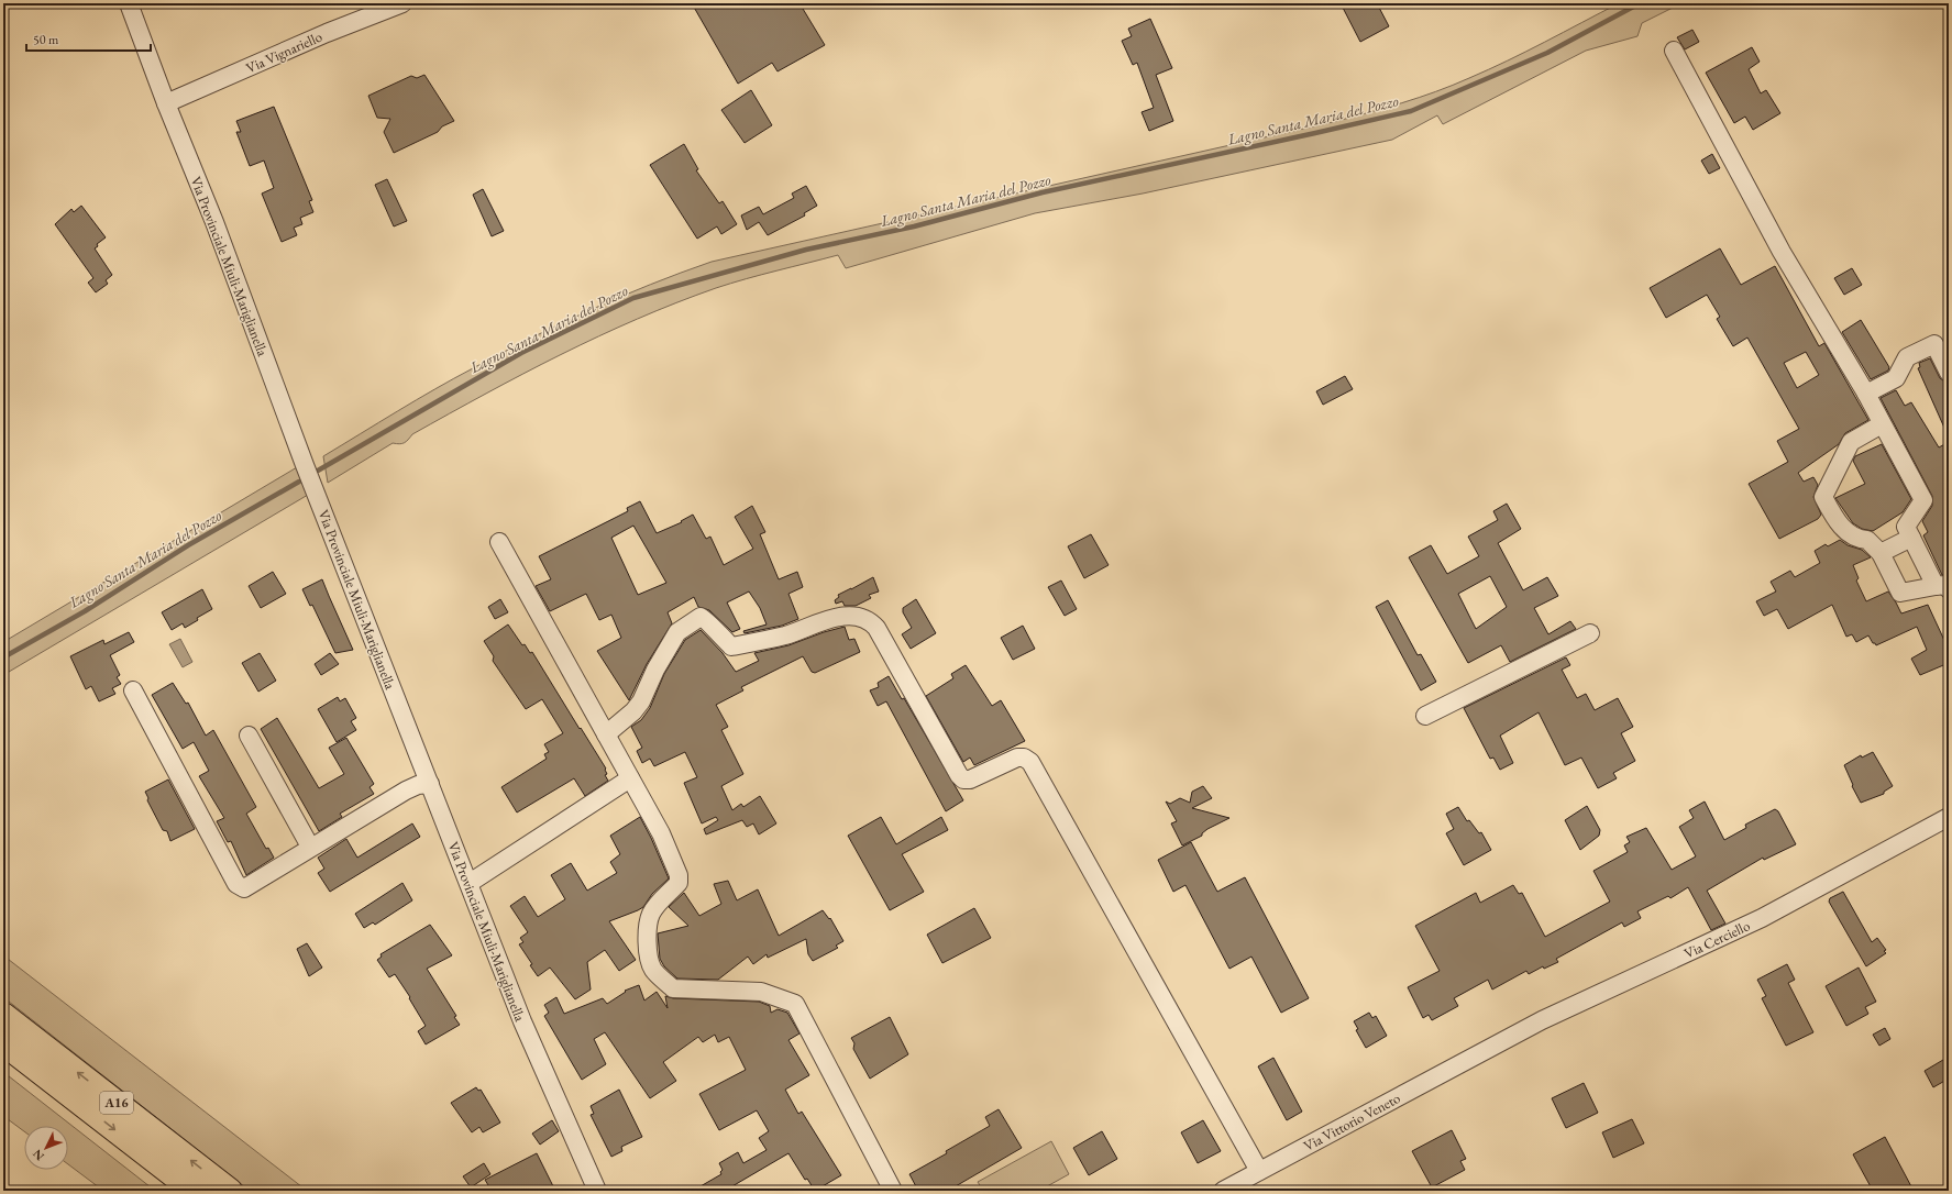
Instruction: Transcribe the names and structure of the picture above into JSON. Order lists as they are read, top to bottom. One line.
{"streets":{"highway":["A16"],"street":["Via Vignariello","Via Provinciale Miuli-Mariglianella","Via Cerciello","Via Vittorio Veneto"]},"crossings":[["Via Vignariello","Via Provinciale Miuli-Mariglianella"],["Via Cerciello","Via Vittorio Veneto"]],"water":["Lagno Santa Maria del Pozzo"],"scale_bar":"50 m","north":"bottom left"}
